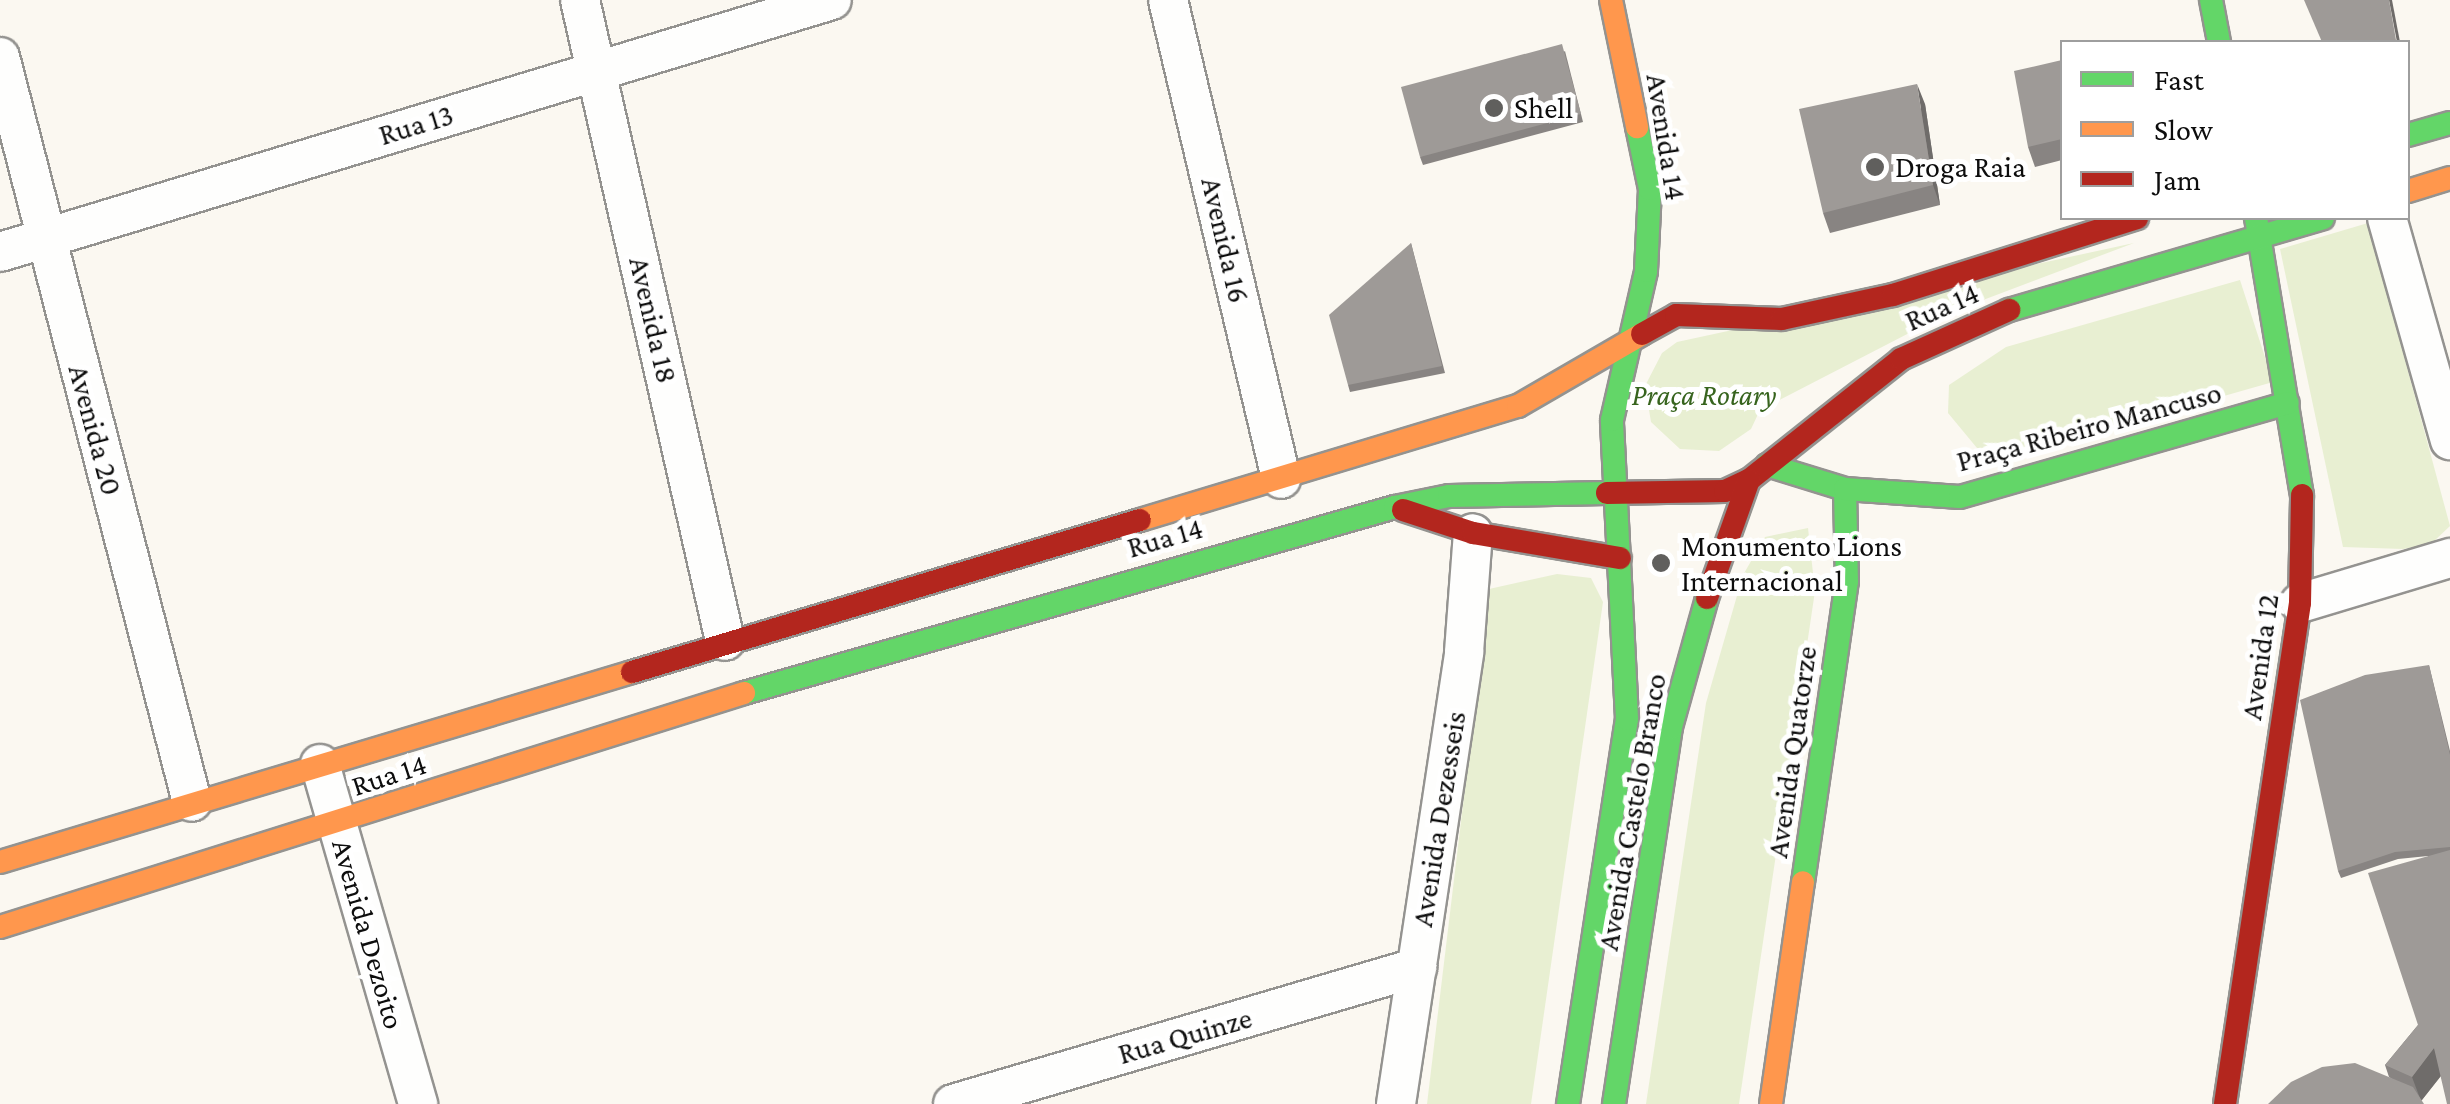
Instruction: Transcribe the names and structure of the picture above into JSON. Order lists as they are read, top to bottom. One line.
{"streets":{"main road":["Avenida 14","Rua 14","Praça Ribeiro Mancuso","Avenida 12","Avenida Quatorze","Avenida Castelo Branco"],"street":["Rua 13","Avenida 16","Avenida 18","Avenida 20","Avenida Dezesseis","Avenida Dezoito","Rua Quinze"]},"crossings":[["Rua 13","Avenida 18"],["Rua 13","Avenida 20"],["Avenida 14","Rua 14"],["Avenida 14","Avenida Castelo Branco"],["Avenida 16","Rua 14"],["Rua 14","Avenida 18"],["Rua 14","Avenida 20"],["Rua 14","Avenida 12"],["Rua 14","Avenida Castelo Branco"],["Rua 14","Avenida Dezoito"],["Praça Ribeiro Mancuso","Avenida 12"],["Praça Ribeiro Mancuso","Avenida Quatorze"],["Avenida Dezesseis","Rua Quinze"]],"parks":["Praça Rotary"],"places":["Shell","Droga Raia","Monumento Lions Internacional"],"legend":["Fast","Slow","Jam"]}
